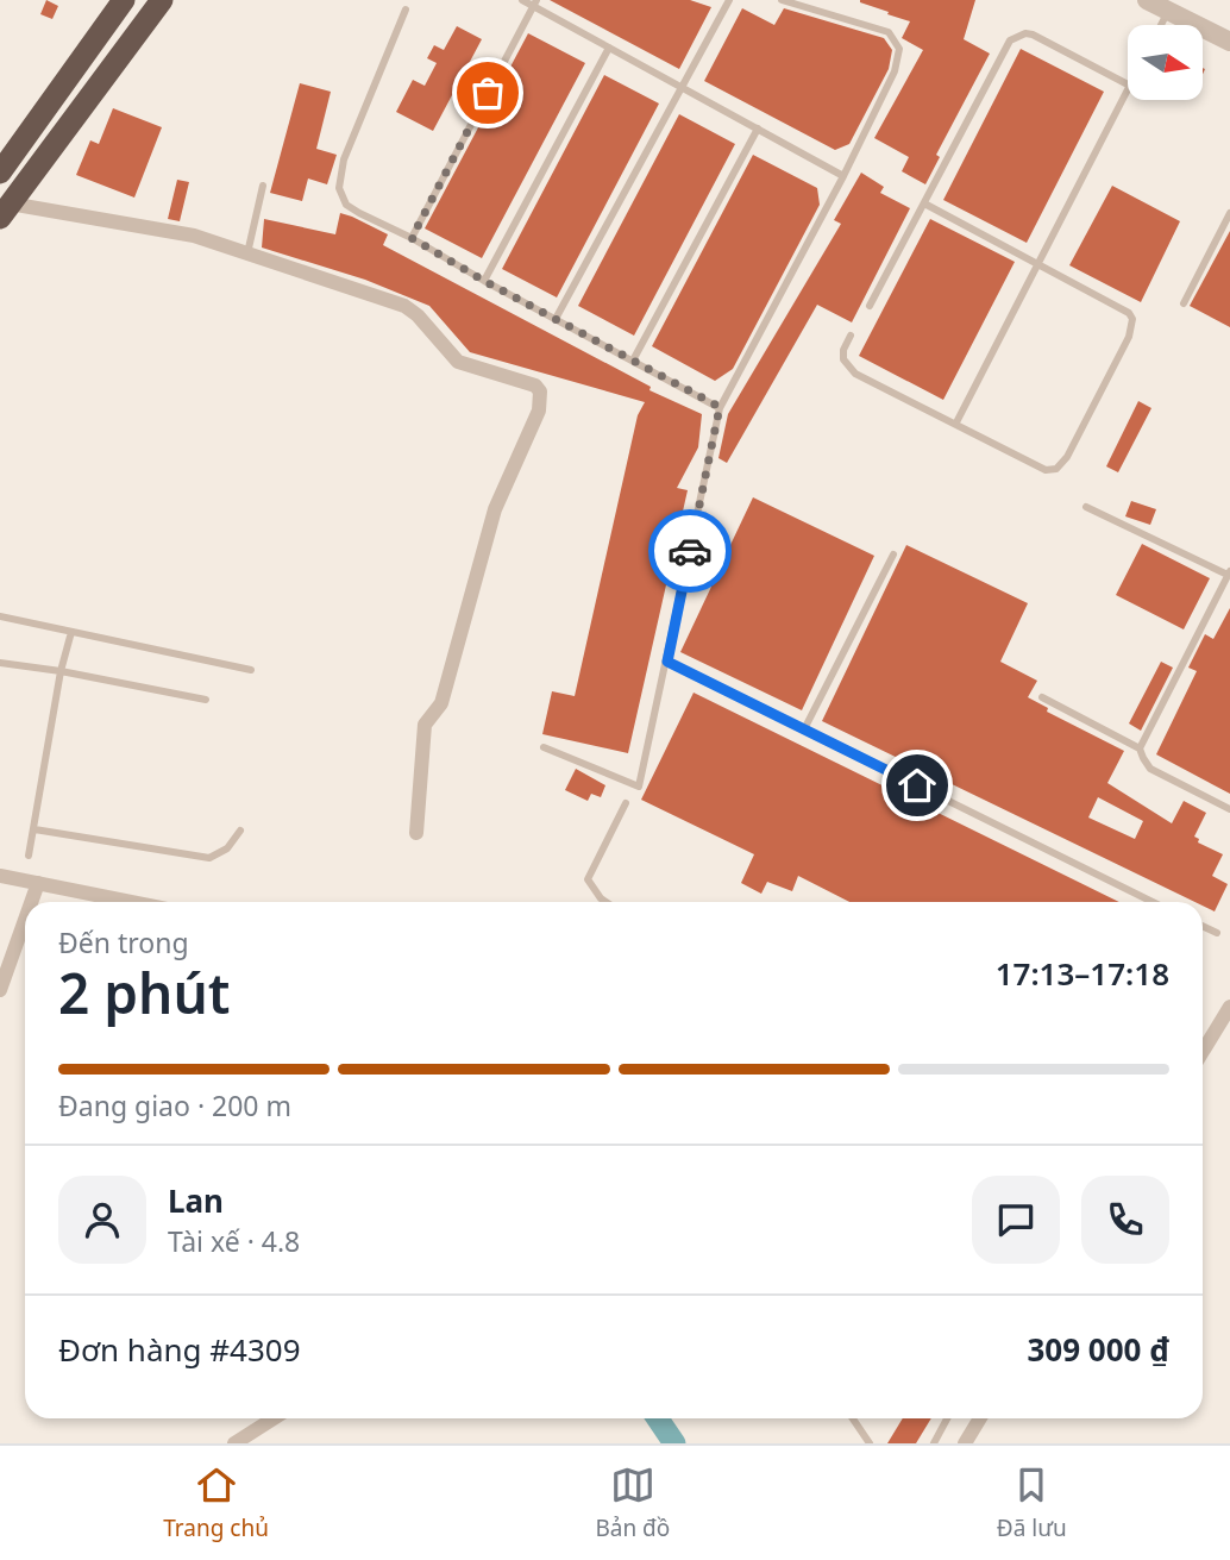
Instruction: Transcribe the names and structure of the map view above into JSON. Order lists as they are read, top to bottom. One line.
{"north":"right","page":{"heading":["2 phút","Đến trong","17:13–17:18"],"panel":["Lan","Tài xế · 4.8","Đơn hàng #4309","309 000 ₫"],"bar":"Đang giao · 200 m","tabs":["Trang chủ","Bản đồ","Đã lưu"]}}
